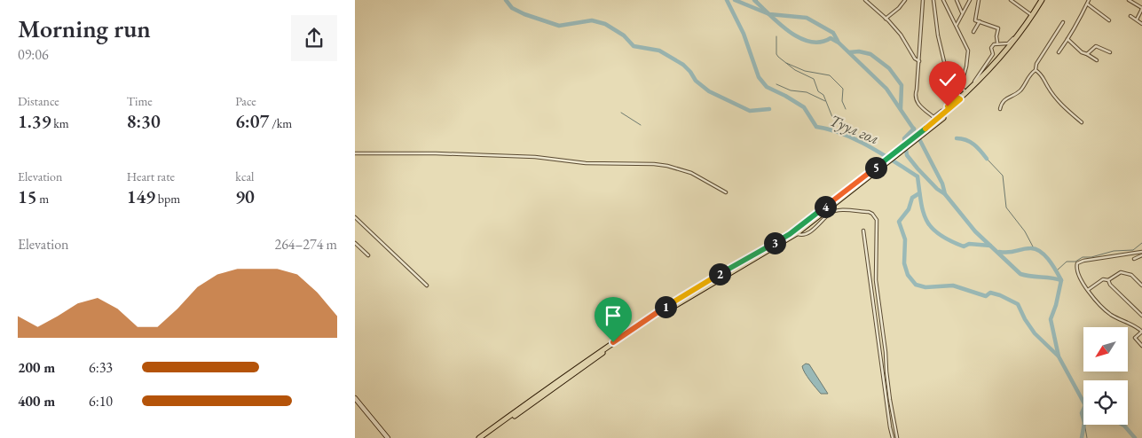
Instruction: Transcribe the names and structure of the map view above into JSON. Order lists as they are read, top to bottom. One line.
{"water":["Туул гол"],"north":"bottom left","page":{"heading":["Morning run","09:06"],"stats":[["Distance","1.39 km"],["Time","8:30"],["Pace","6:07 /km"],["Elevation","15 m"],["Heart rate","149 bpm"],["kcal","90"]],"pins":["5","4","3","2","1"],"chart":["Elevation","264–274 m"],"list":[{"name":"200 m","note":"6:33"},{"name":"400 m","note":"6:10"}]}}
